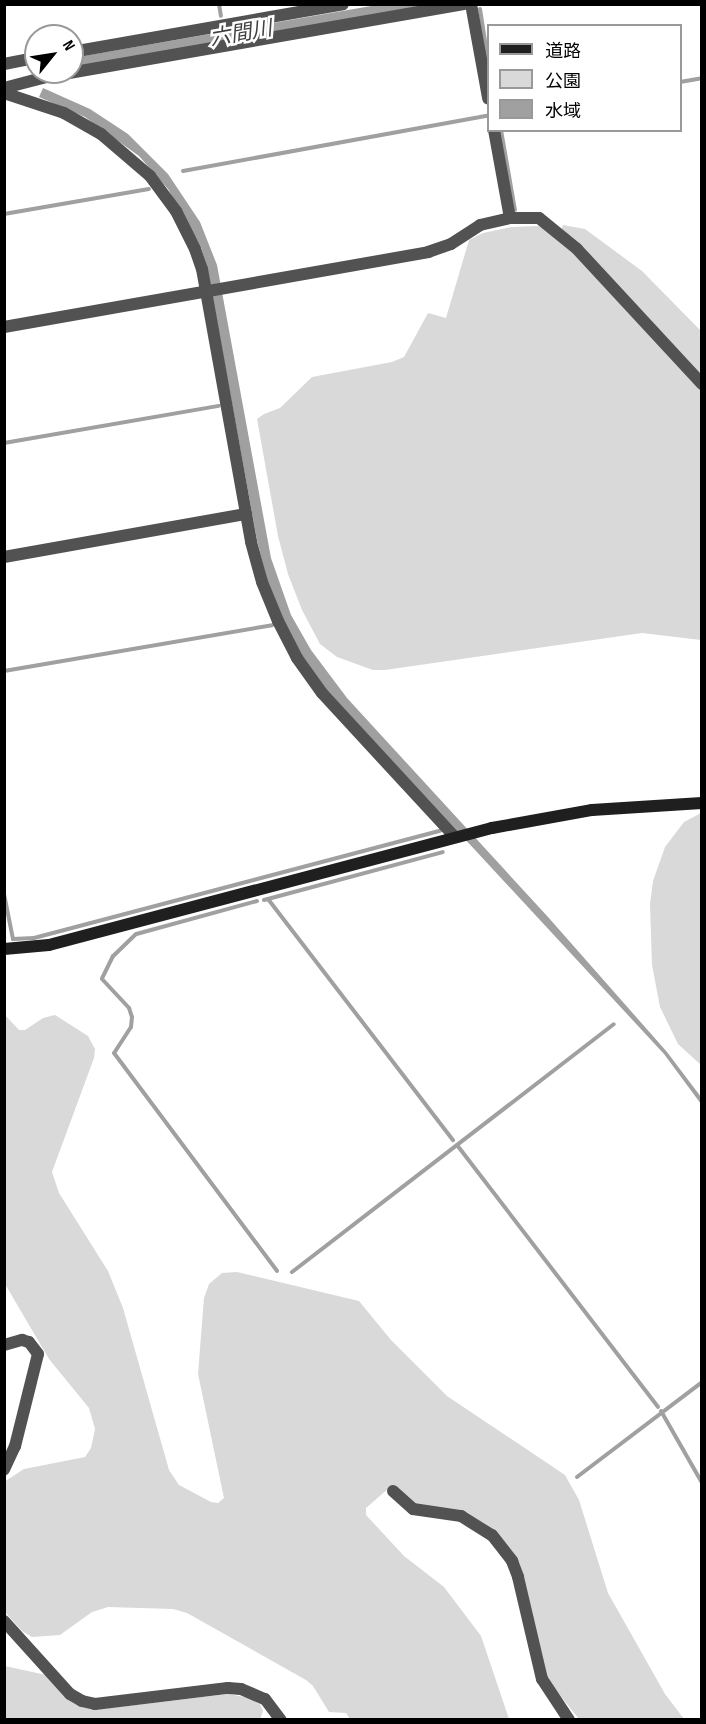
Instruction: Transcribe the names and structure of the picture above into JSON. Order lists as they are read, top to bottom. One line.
{"water":["六間川"],"legend":["道路","公園","水域"],"north":"top right"}
